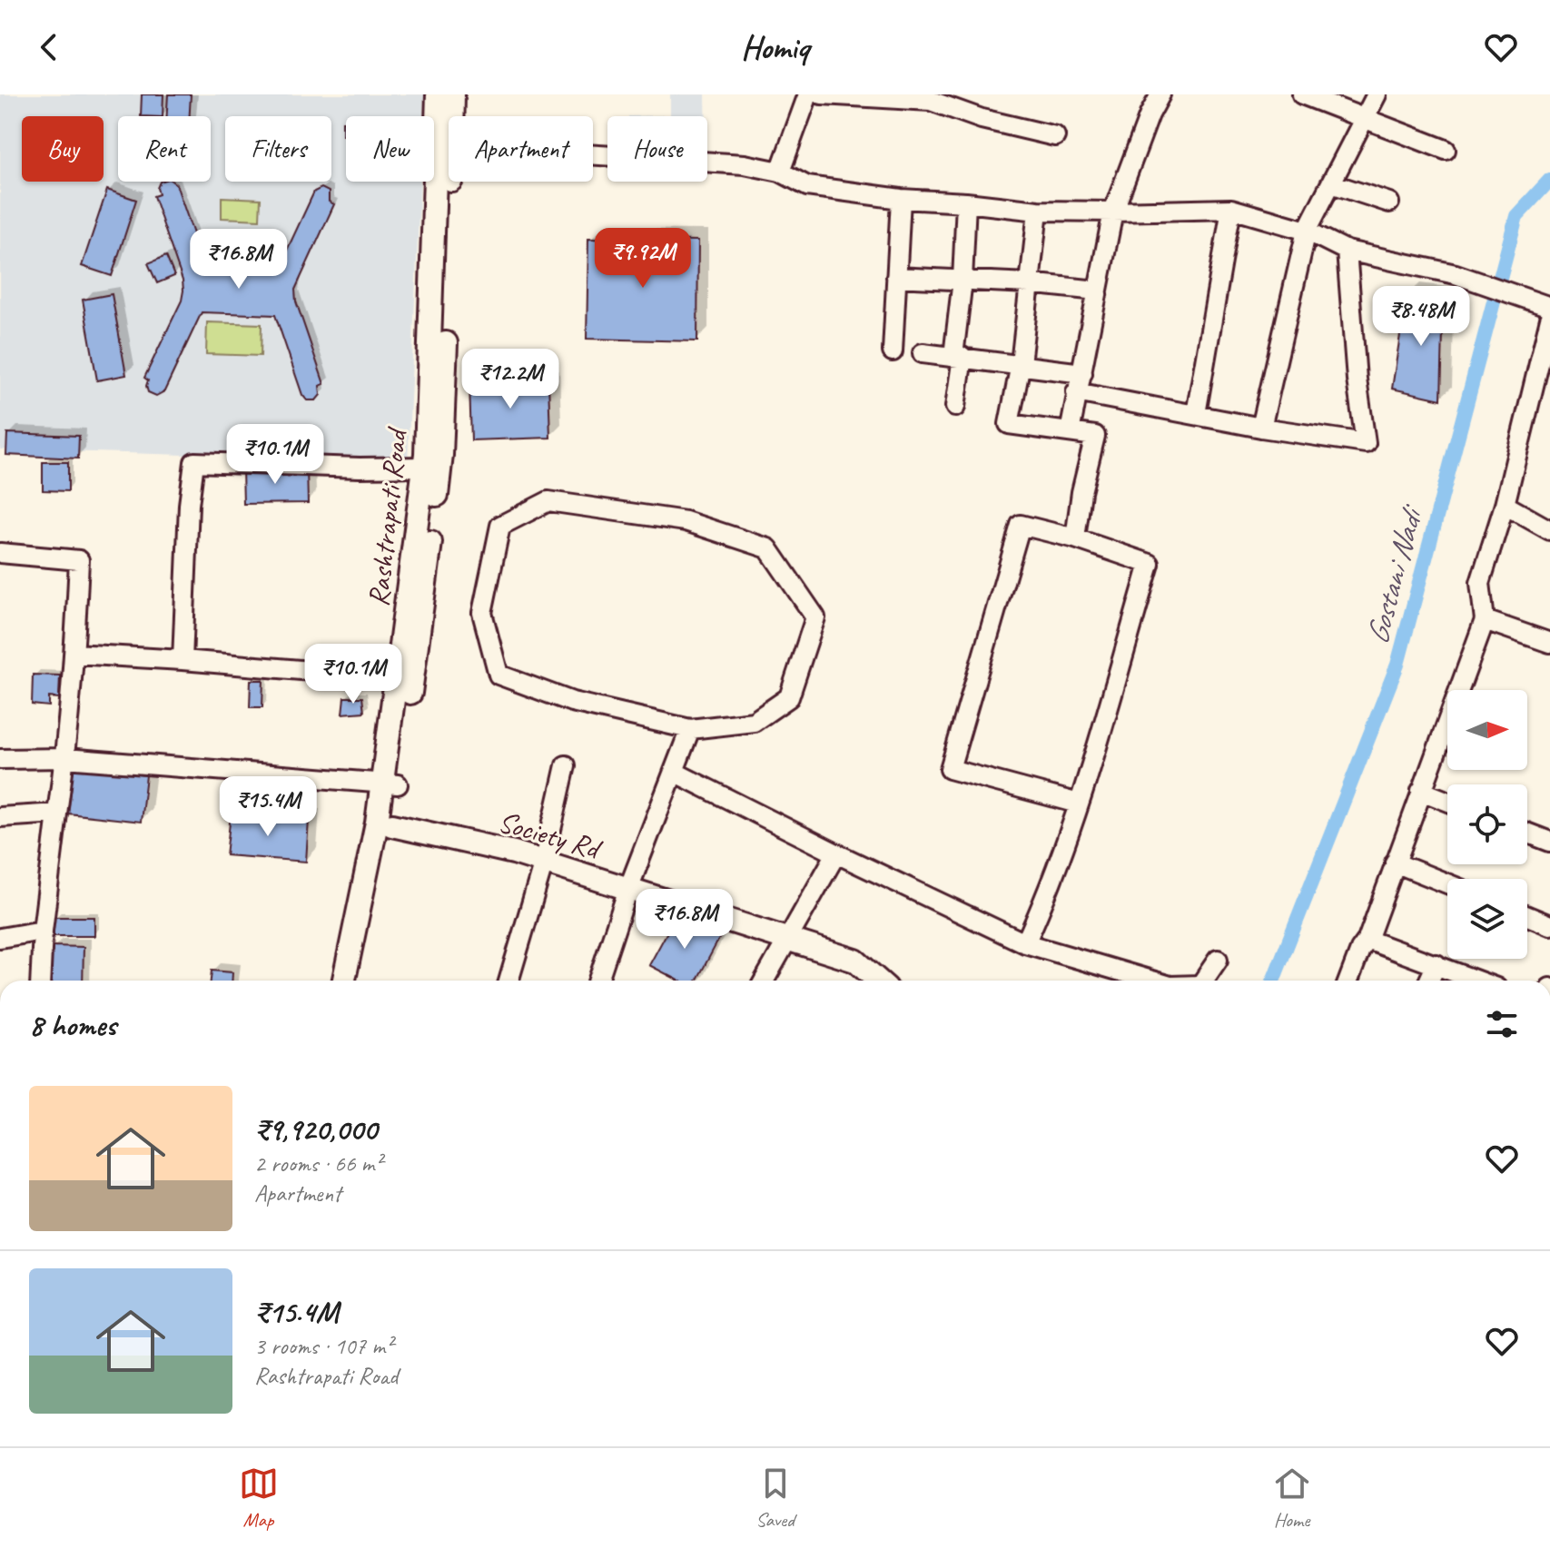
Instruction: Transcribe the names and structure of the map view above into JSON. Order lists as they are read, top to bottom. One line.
{"streets":{"street":["Rashtrapati Road","Society Rd"]},"crossings":[["Rashtrapati Road","Society Rd"]],"water":["Gostani Nadi"],"north":"right","page":{"header":"Homiq","chip":["Buy","Rent","Filters","New","Apartment","House"],"price":["₹9.92M","₹16.8M","₹8.48M","₹12.2M","₹10.1M","₹10.1M","₹15.4M","₹16.8M"],"heading":"8 homes","list":[{"name":"₹9,920,000","note":"2 rooms · 66 m² · Apartment"},{"name":"₹15.4M","note":"3 rooms · 107 m² · Rashtrapati Road"}],"tabs":["Map","Saved","Home"]}}
